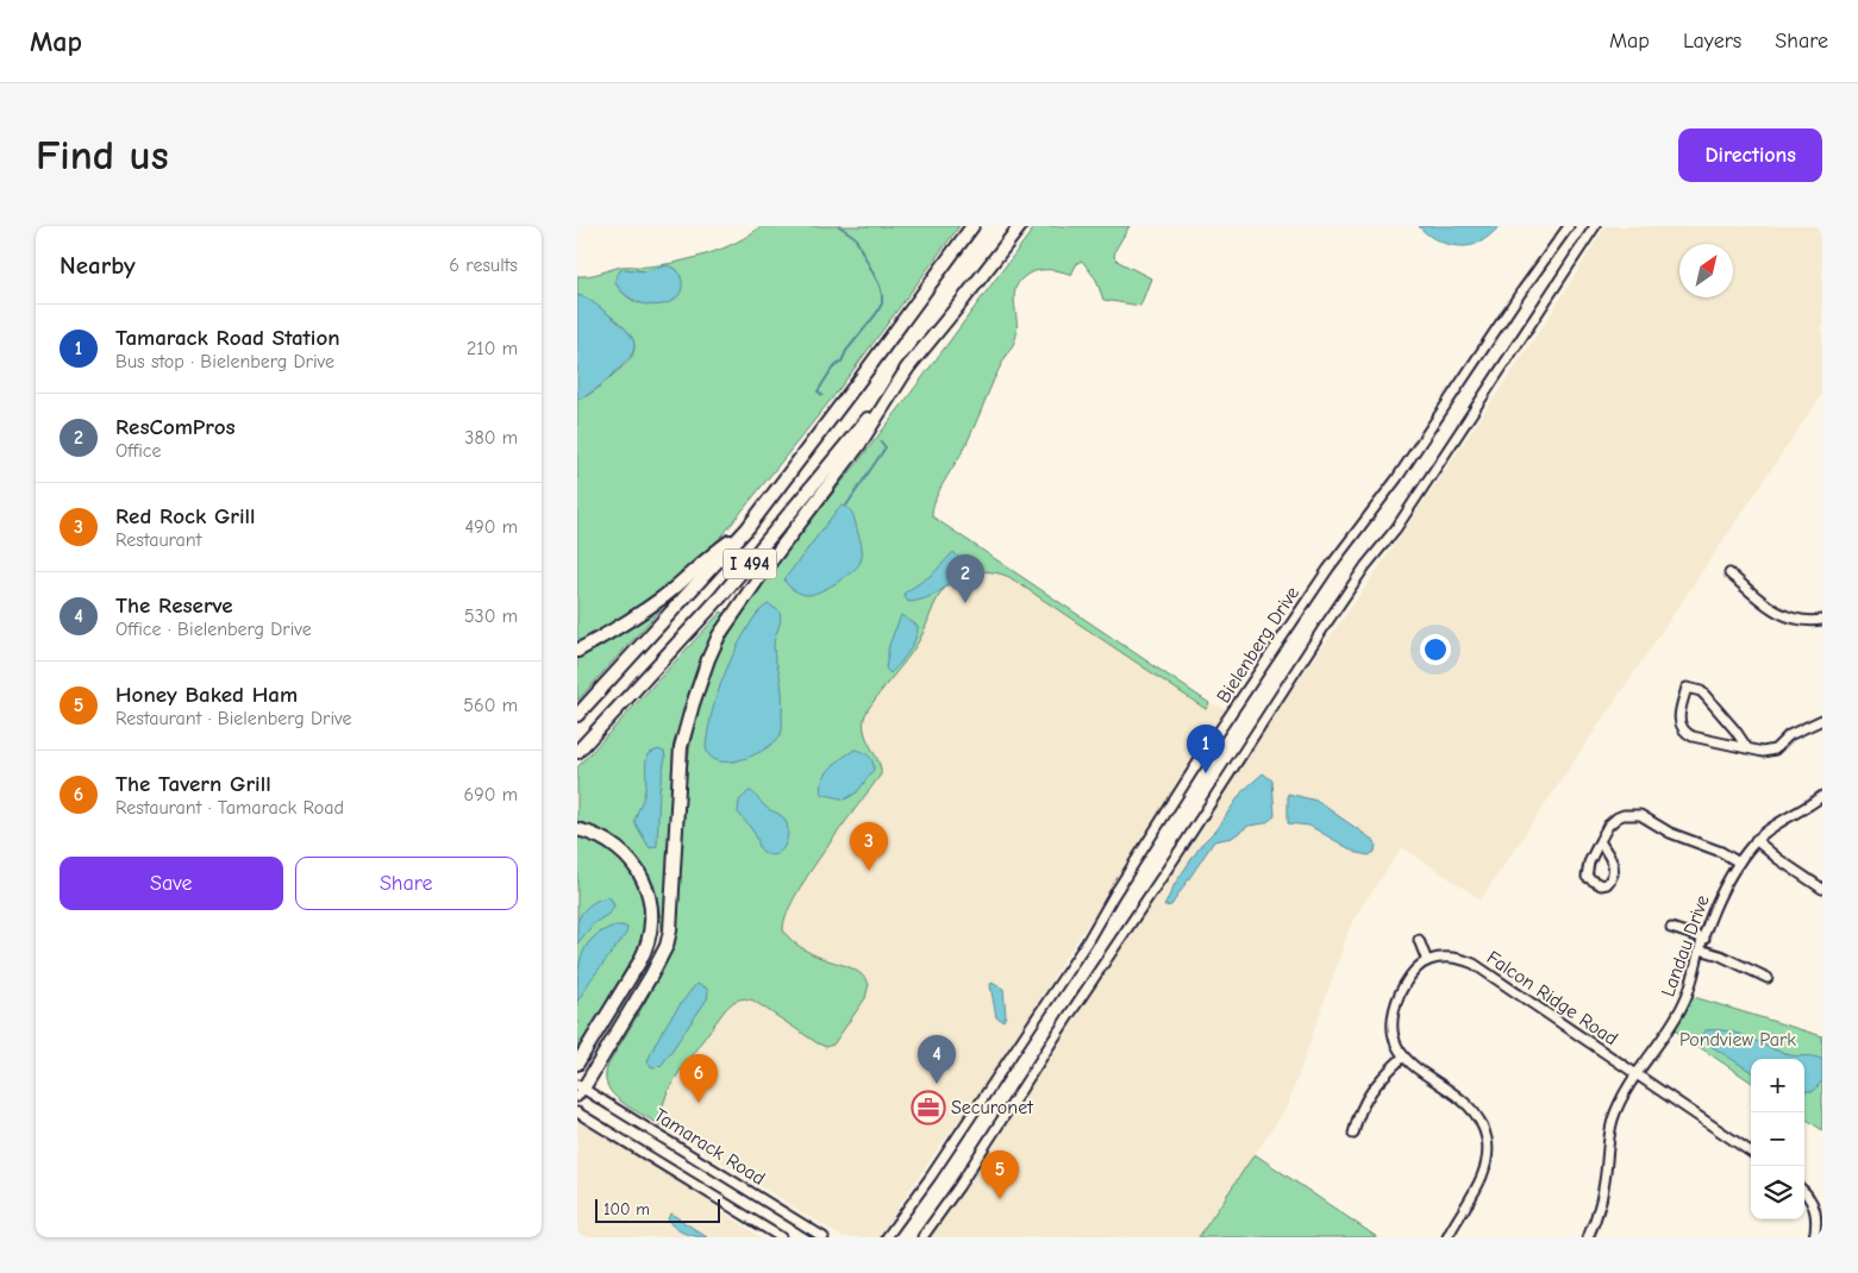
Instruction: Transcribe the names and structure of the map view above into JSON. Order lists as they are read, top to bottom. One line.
{"streets":{"highway":["I 494"],"street":["Bielenberg Drive","Landau Drive","Falcon Ridge Road","Tamarack Road"]},"crossings":[["Landau Drive","Falcon Ridge Road"]],"parks":["Pondview Park"],"places":{"office":["Securonet"]},"scale_bar":"100 m","north":"top right","page":{"header":"Map","nav":["Map","Layers","Share"],"buttons":["Directions",["Save","Share"]],"title":"Find us","heading":["Nearby","6 results"],"list":[{"mark":"1","name":"Tamarack Road Station","note":"Bus stop · Bielenberg Drive","value":"210 m"},{"mark":"2","name":"ResComPros","note":"Office","value":"380 m"},{"mark":"3","name":"Red Rock Grill","note":"Restaurant","value":"490 m"},{"mark":"4","name":"The Reserve","note":"Office · Bielenberg Drive","value":"530 m"},{"mark":"5","name":"Honey Baked Ham","note":"Restaurant · Bielenberg Drive","value":"560 m"},{"mark":"6","name":"The Tavern Grill","note":"Restaurant · Tamarack Road","value":"690 m"}],"pins":["2","1","3","4","6","5"],"map_buttons":["+","−"],"scale":"100 m"}}
